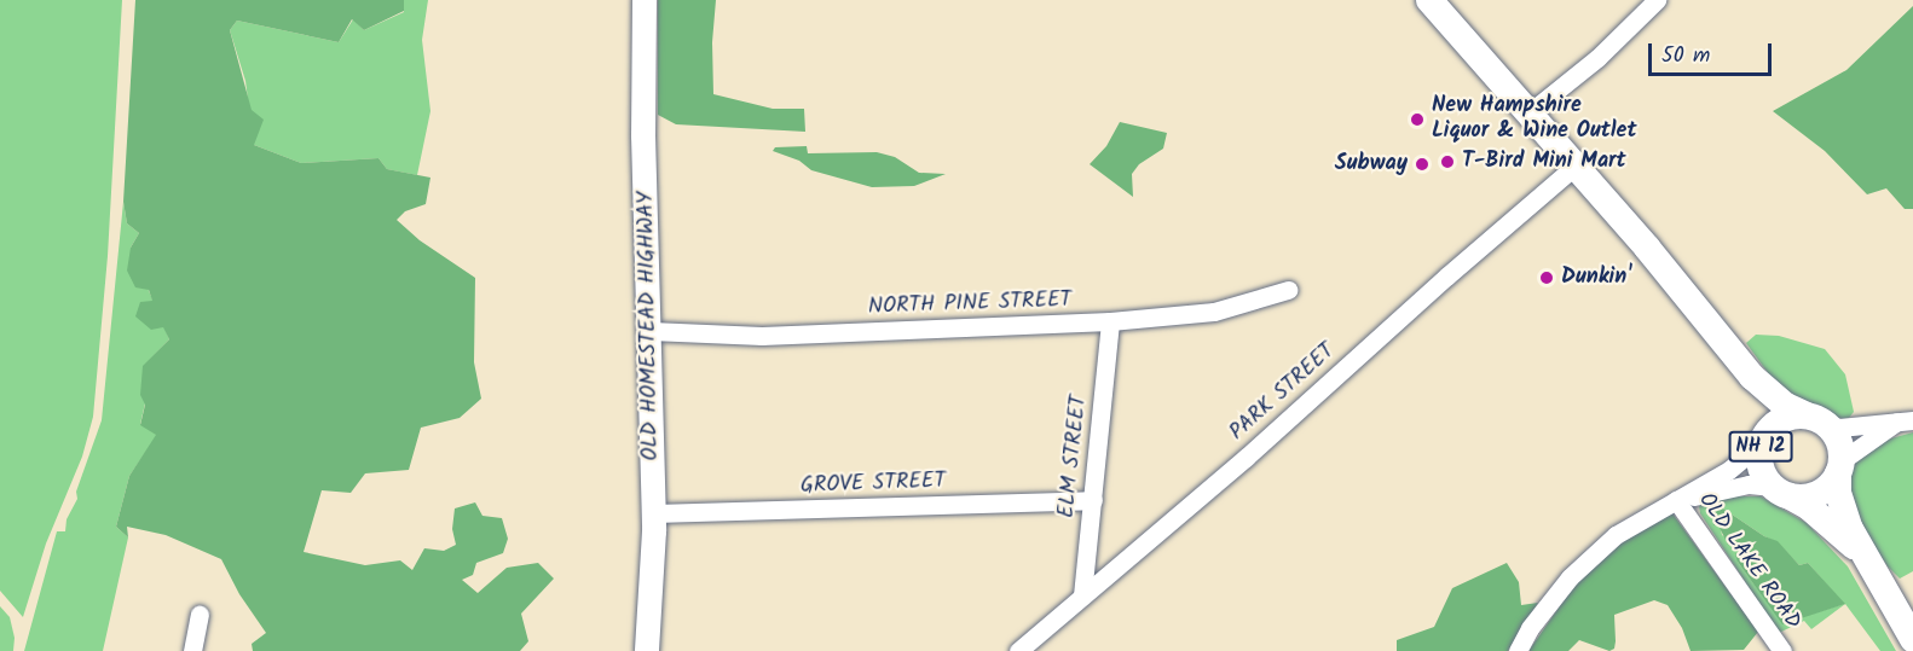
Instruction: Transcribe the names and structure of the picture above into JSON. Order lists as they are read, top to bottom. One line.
{"streets":{"highway":["NH 12"],"main road":["OLD HOMESTEAD HIGHWAY"],"street":["NORTH PINE STREET","PARK STREET","ELM STREET","GROVE STREET","OLD LAKE ROAD"]},"crossings":[["NORTH PINE STREET","OLD HOMESTEAD HIGHWAY"],["NORTH PINE STREET","ELM STREET"],["OLD HOMESTEAD HIGHWAY","GROVE STREET"],["PARK STREET","NH 12"],["PARK STREET","ELM STREET"],["ELM STREET","GROVE STREET"]],"places":["New Hampshire Liquor & Wine Outlet","T-Bird Mini Mart","Subway","Dunkin'"],"scale_bar":"50 m"}
